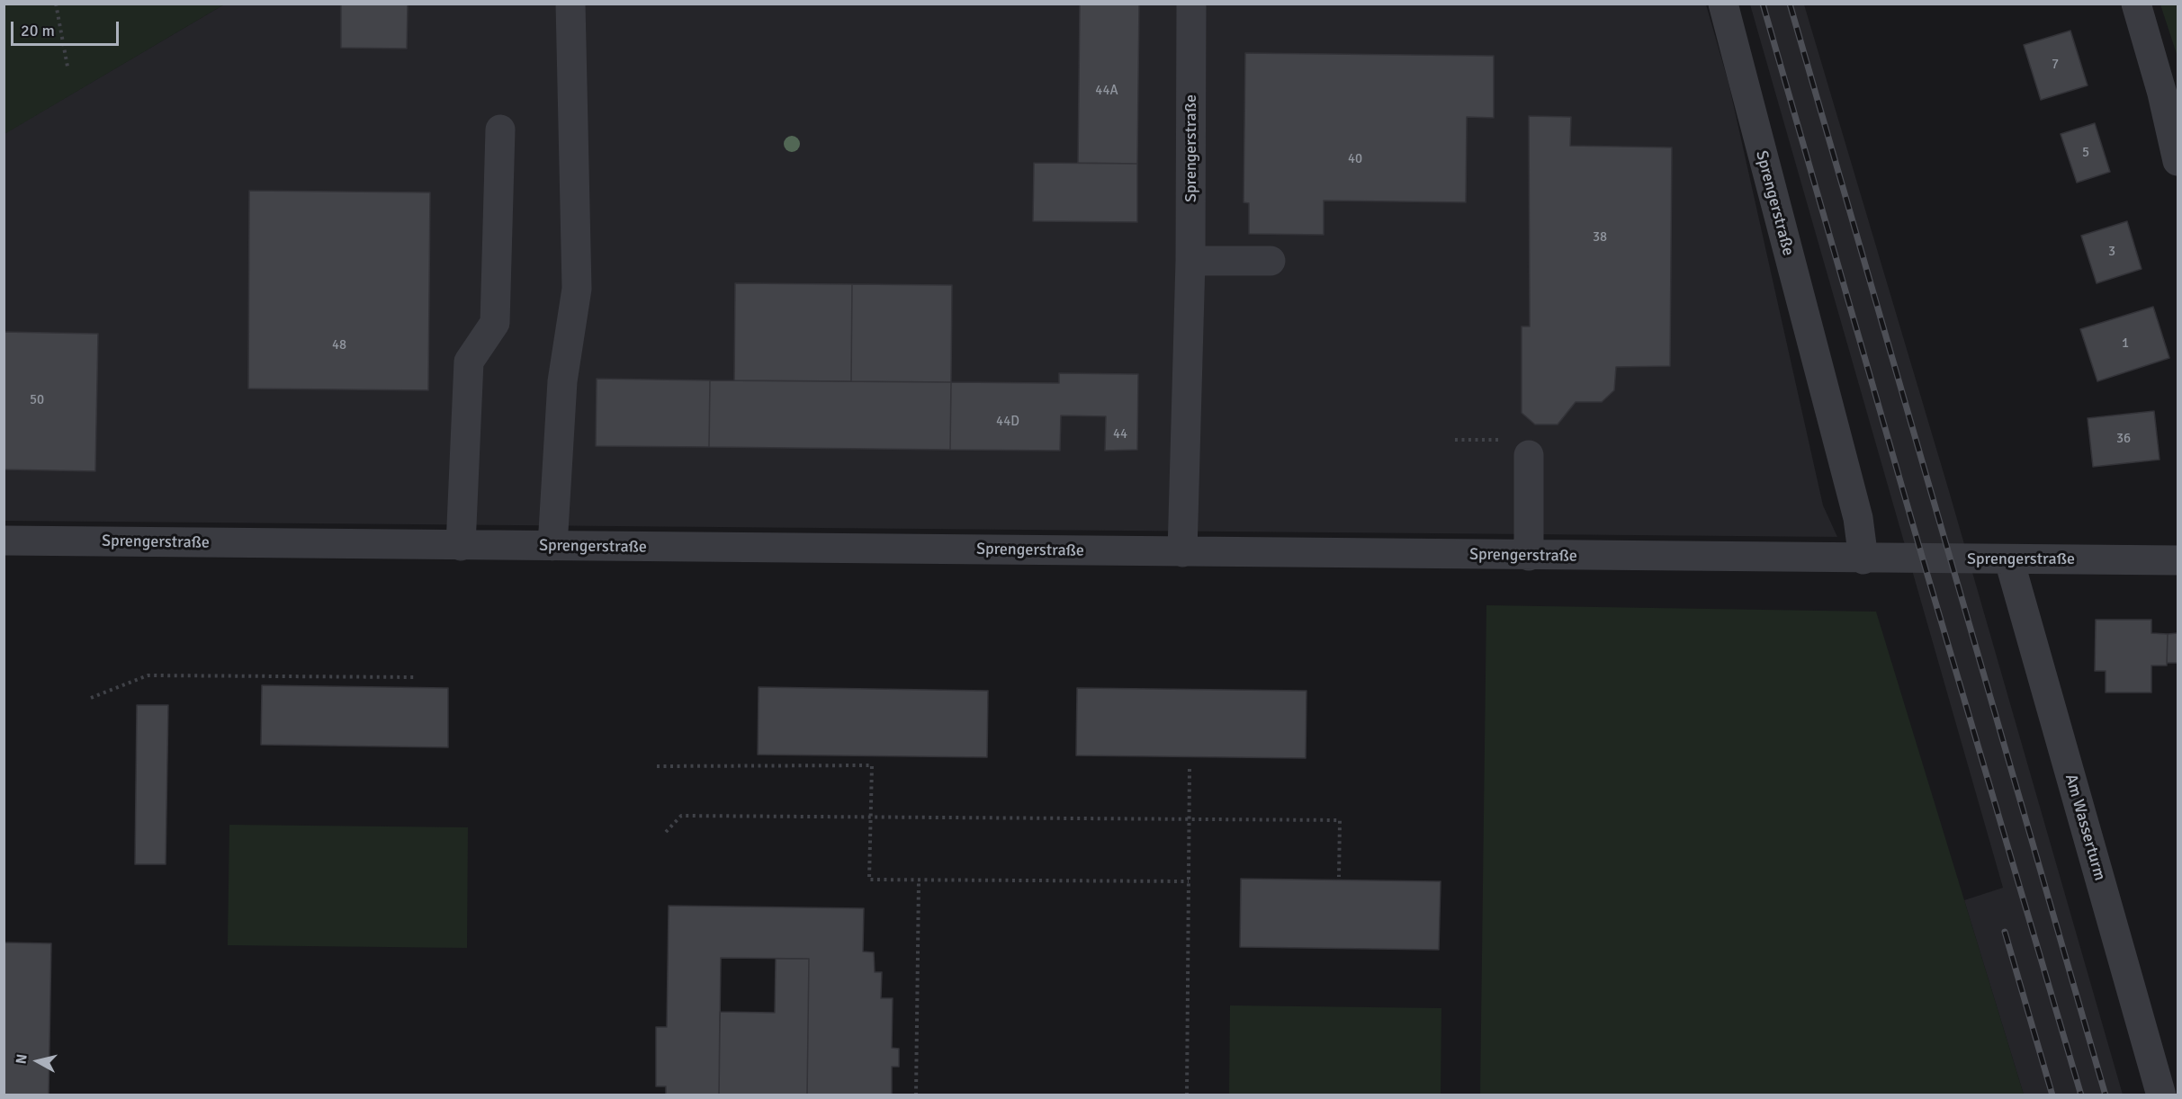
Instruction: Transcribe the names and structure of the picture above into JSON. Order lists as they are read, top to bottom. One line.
{"streets":{"street":["Sprengerstraße","Am Wasserturm"]},"crossings":[["Sprengerstraße","Am Wasserturm"]],"house_numbers":["7","44A","5","40","38","3","1","48","50","44D","44","36"],"scale_bar":"20 m","north":"left"}
